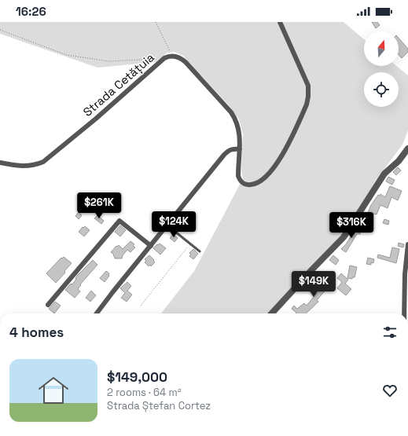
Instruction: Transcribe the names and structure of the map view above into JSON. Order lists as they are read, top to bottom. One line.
{"streets":{"street":["Strada Cetățuia"]},"north":"top","page":{"status":"16:26","price":["$261K","$124K","$316K","$149K"],"heading":"4 homes","list":[{"name":"$149,000","note":"2 rooms · 64 m² · Strada Ștefan Cortez"}]}}
